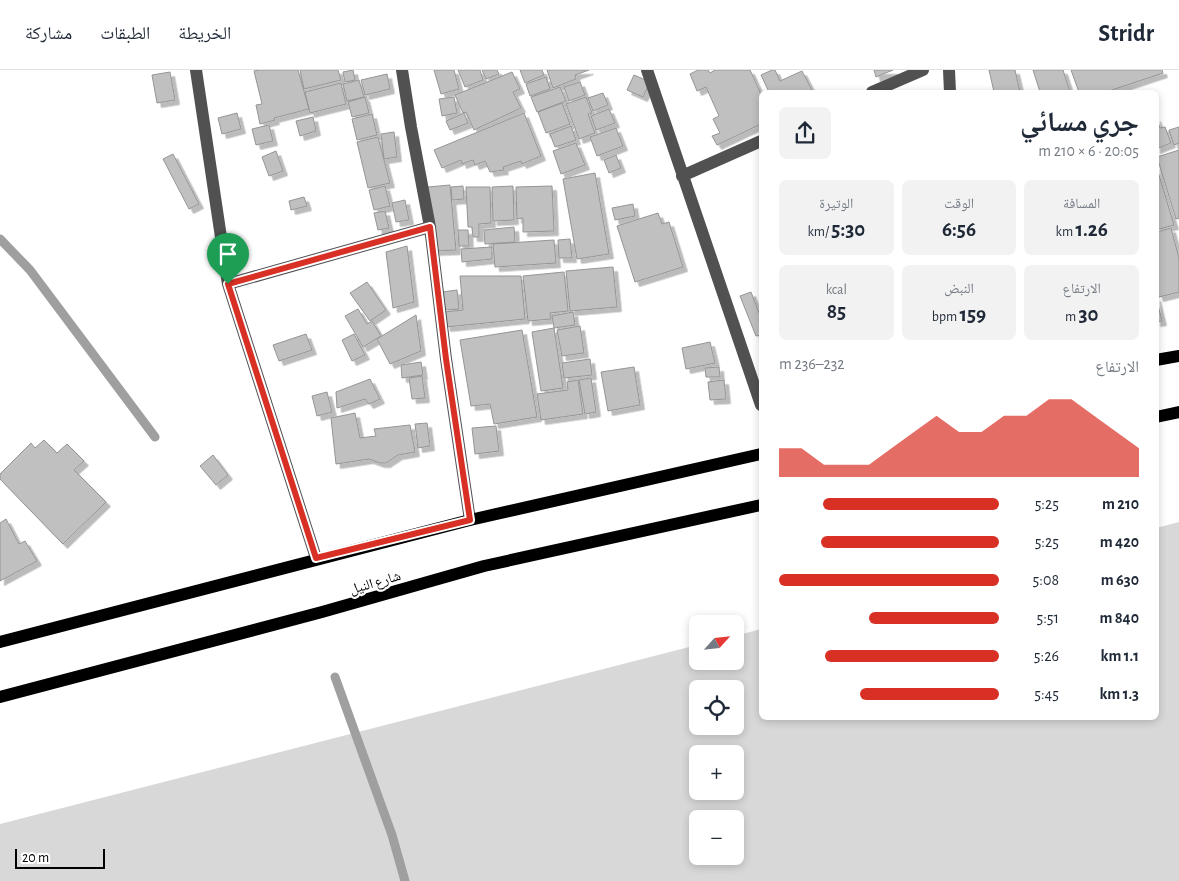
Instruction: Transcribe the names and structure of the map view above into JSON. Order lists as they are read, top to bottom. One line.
{"streets":{"main road":["شارع النيل"]},"scale_bar":"20 m","north":"top right","page":{"header":"Stridr","nav":["الخريطة","الطبقات","مشاركة"],"heading":["جري مسائي","20:05 · 6 × 210 m"],"stats":[["المسافة","1.26 km"],["الوقت","6:56"],["الوتيرة","5:30 /km"],["الارتفاع","30 m"],["النبض","159 bpm"],["kcal","85"]],"chart":["الارتفاع","232–236 m"],"list":[{"name":"210 m","note":"5:25"},{"name":"420 m","note":"5:25"},{"name":"630 m","note":"5:08"},{"name":"840 m","note":"5:51"},{"name":"1.1 km","note":"5:26"},{"name":"1.3 km","note":"5:45"}],"map_buttons":["+","−"],"scale":"20 m"}}
